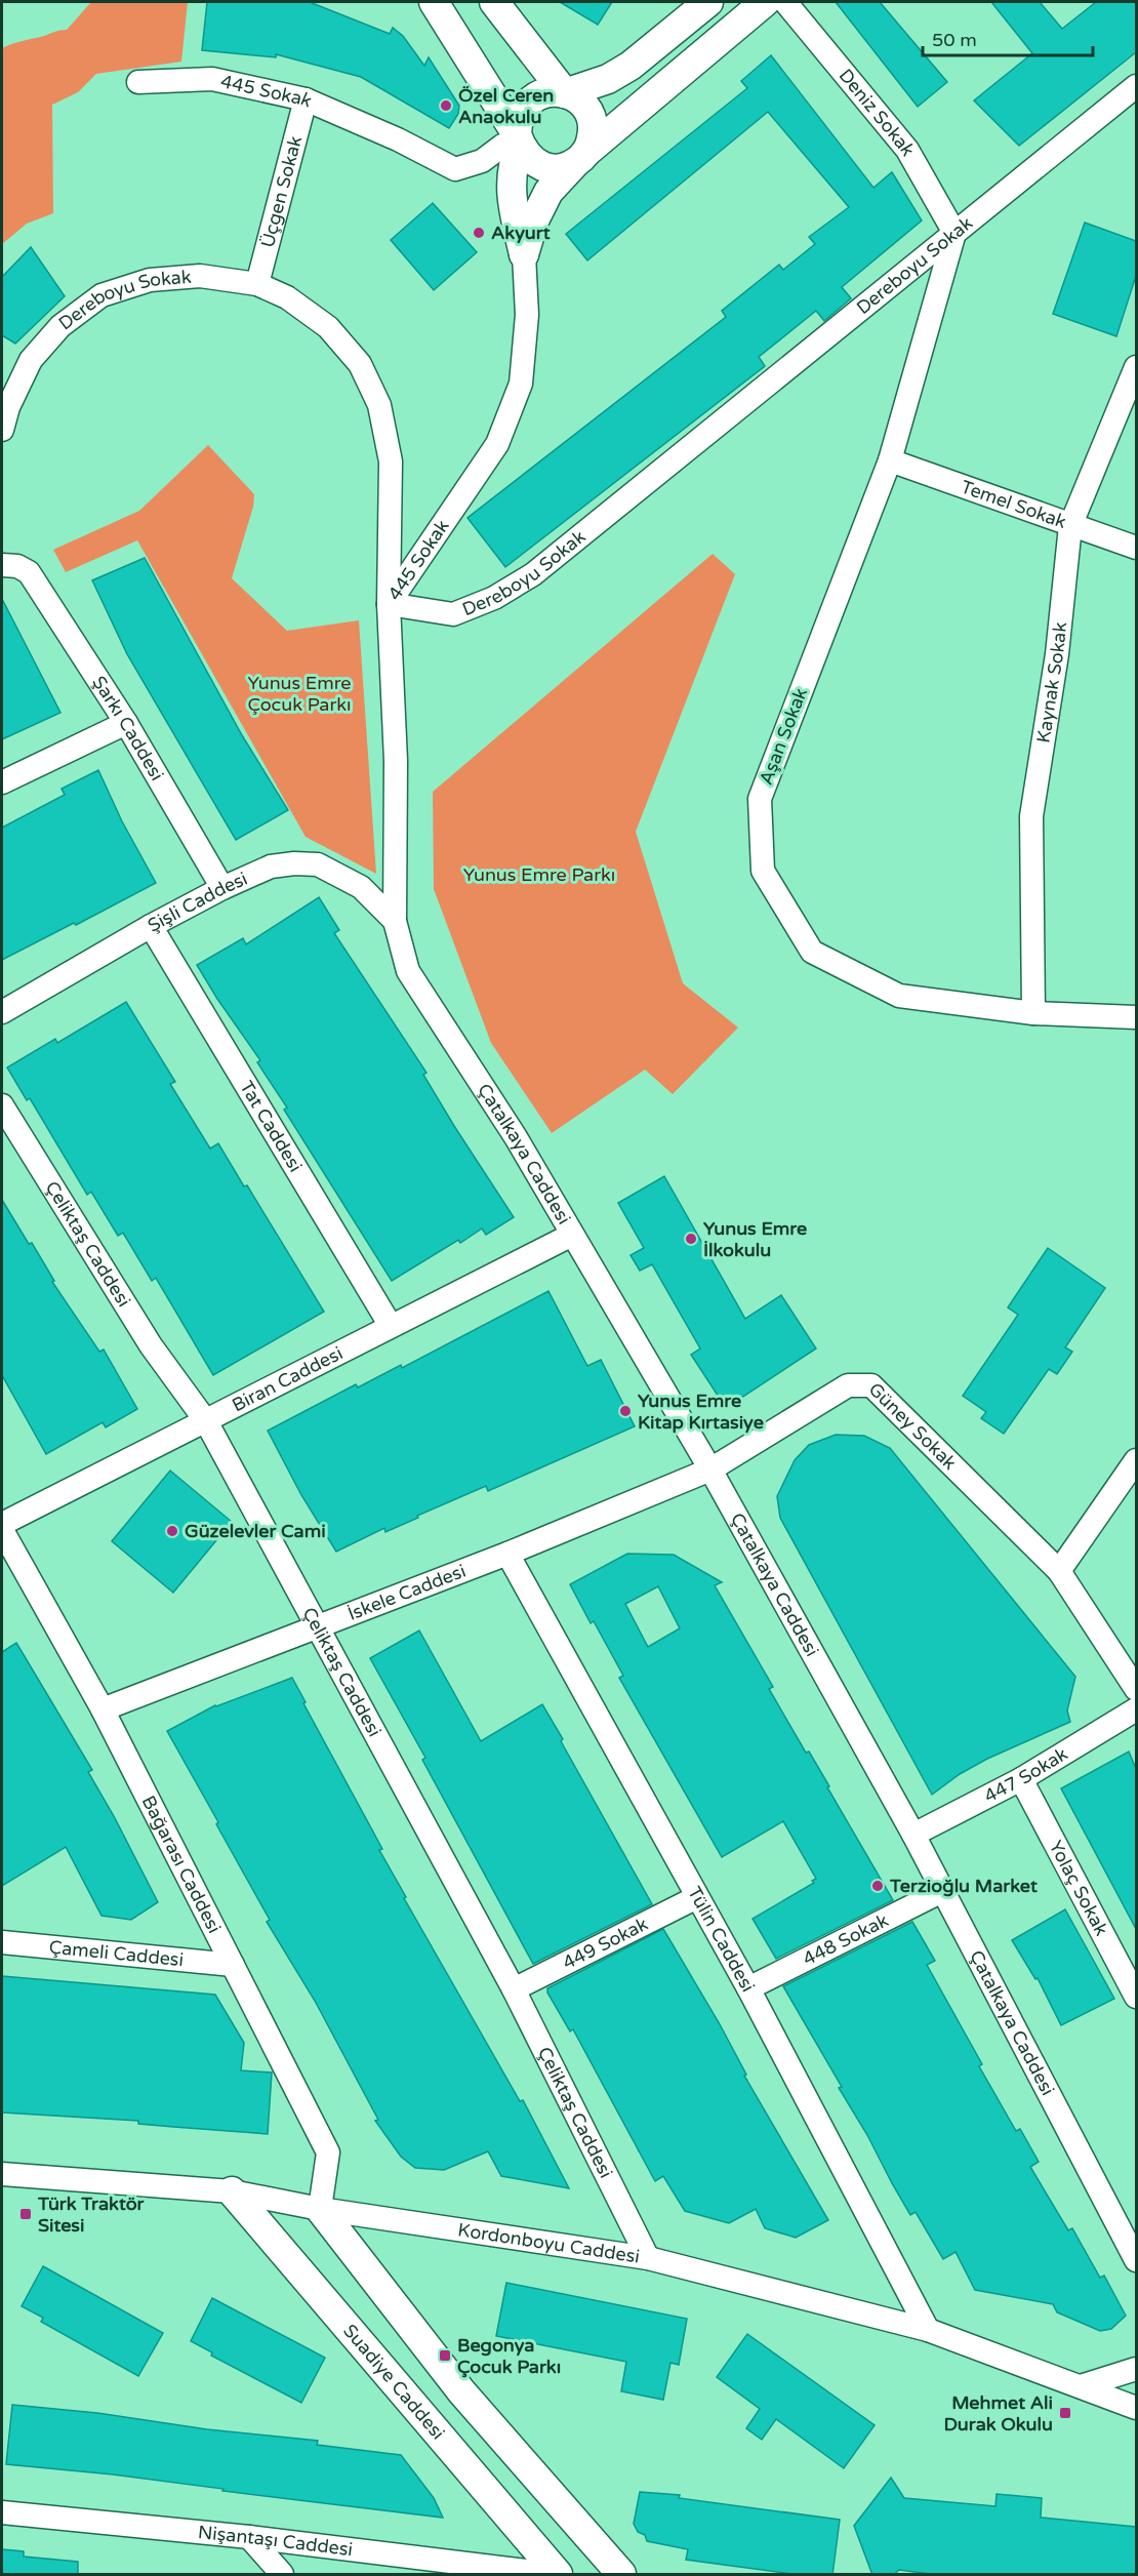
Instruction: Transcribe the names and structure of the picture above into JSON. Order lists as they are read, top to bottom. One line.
{"streets":{"main road":["445 Sokak","Suadiye Caddesi"],"street":["Deniz Sokak","Üçgen Sokak","Dereboyu Sokak","Temel Sokak","Kaynak Sokak","Şarkı Caddesi","Aşan Sokak","Şişli Caddesi","Tat Caddesi","Çatalkaya Caddesi","Çeliktaş Caddesi","Biran Caddesi","Güney Sokak","İskele Caddesi","447 Sokak","Bağarası Caddesi","Yolaç Sokak","448 Sokak","Tülin Caddesi","449 Sokak","Çameli Caddesi","Kordonboyu Caddesi","Nişantaşı Caddesi"]},"crossings":[["445 Sokak","Üçgen Sokak"],["445 Sokak","Dereboyu Sokak"],["445 Sokak","Şişli Caddesi"],["445 Sokak","Çatalkaya Caddesi"],["Deniz Sokak","Dereboyu Sokak"],["Deniz Sokak","Aşan Sokak"],["Üçgen Sokak","Dereboyu Sokak"],["Dereboyu Sokak","Aşan Sokak"],["Temel Sokak","Kaynak Sokak"],["Temel Sokak","Aşan Sokak"],["Kaynak Sokak","Aşan Sokak"],["Şarkı Caddesi","Şişli Caddesi"],["Şişli Caddesi","Tat Caddesi"],["Şişli Caddesi","Çatalkaya Caddesi"],["Tat Caddesi","Biran Caddesi"],["Çatalkaya Caddesi","Biran Caddesi"],["Çatalkaya Caddesi","Güney Sokak"],["Çatalkaya Caddesi","İskele Caddesi"],["Çatalkaya Caddesi","447 Sokak"],["Çatalkaya Caddesi","448 Sokak"],["Çeliktaş Caddesi","Biran Caddesi"],["Çeliktaş Caddesi","İskele Caddesi"],["Çeliktaş Caddesi","449 Sokak"],["Çeliktaş Caddesi","Kordonboyu Caddesi"],["Güney Sokak","İskele Caddesi"],["İskele Caddesi","Bağarası Caddesi"],["İskele Caddesi","Tülin Caddesi"],["447 Sokak","Yolaç Sokak"],["Bağarası Caddesi","Çameli Caddesi"],["Bağarası Caddesi","Kordonboyu Caddesi"],["448 Sokak","Tülin Caddesi"],["Tülin Caddesi","449 Sokak"],["Tülin Caddesi","Kordonboyu Caddesi"],["Kordonboyu Caddesi","Suadiye Caddesi"]],"parks":["Yunus Emre Çocuk Parkı","Yunus Emre Parkı"],"places":{"other":["Özel Ceren Anaokulu","Akyurt","Yunus Emre İlkokulu","Yunus Emre Kitap Kırtasiye","Güzelevler Cami","Terzioğlu Market"],"transit":["Türk Traktör Sitesi","Begonya Çocuk Parkı","Mehmet Ali Durak Okulu"]},"scale_bar":"50 m"}
